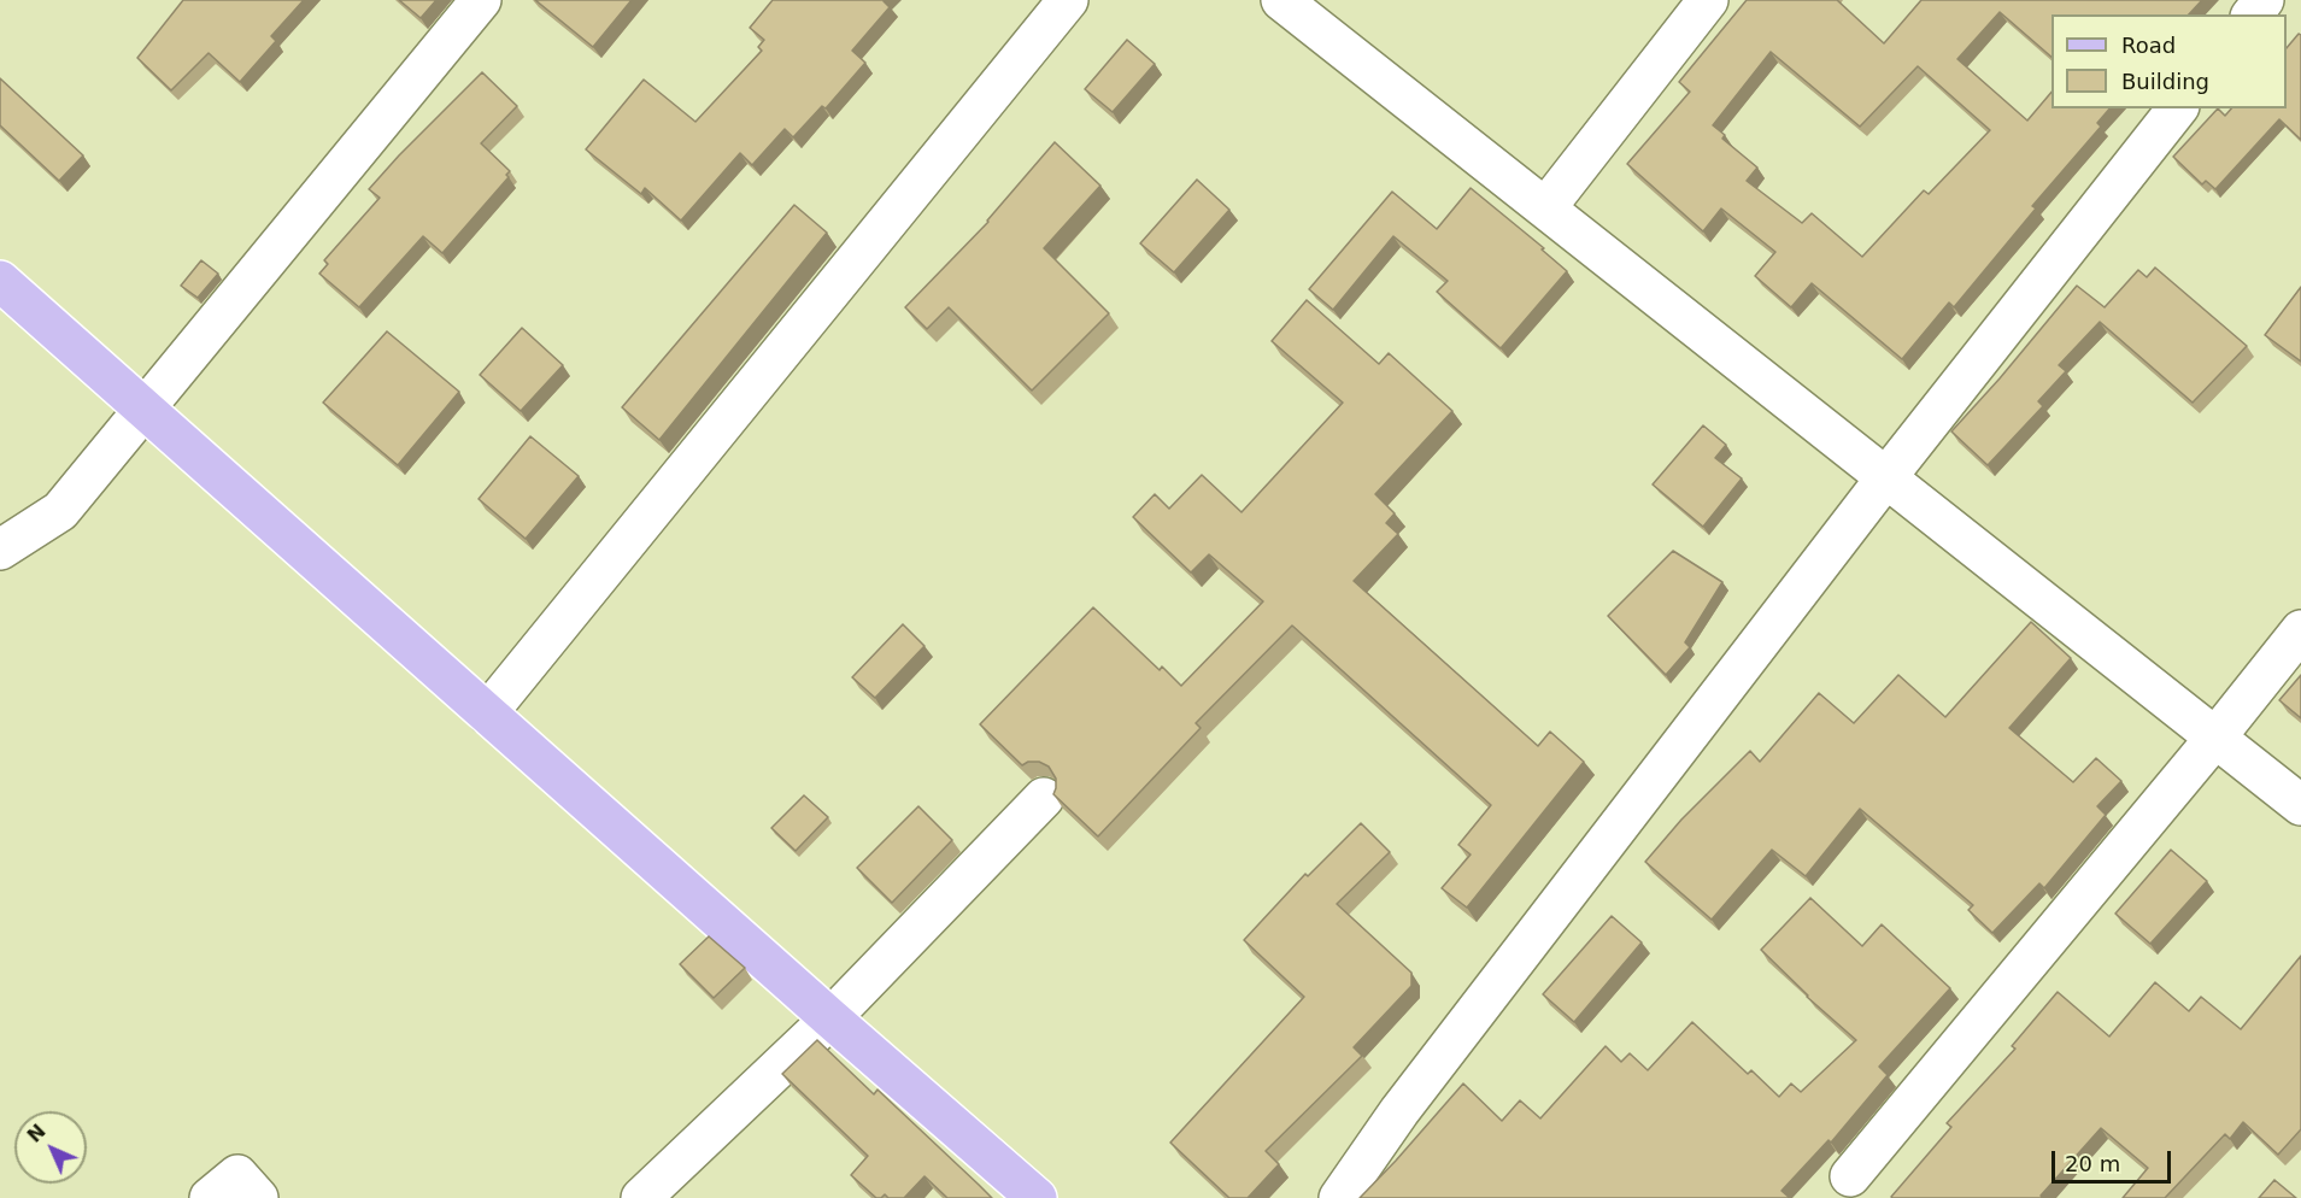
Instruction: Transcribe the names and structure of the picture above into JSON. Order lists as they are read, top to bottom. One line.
{"legend":["Road","Building"],"scale_bar":"20 m","north":"top left"}
